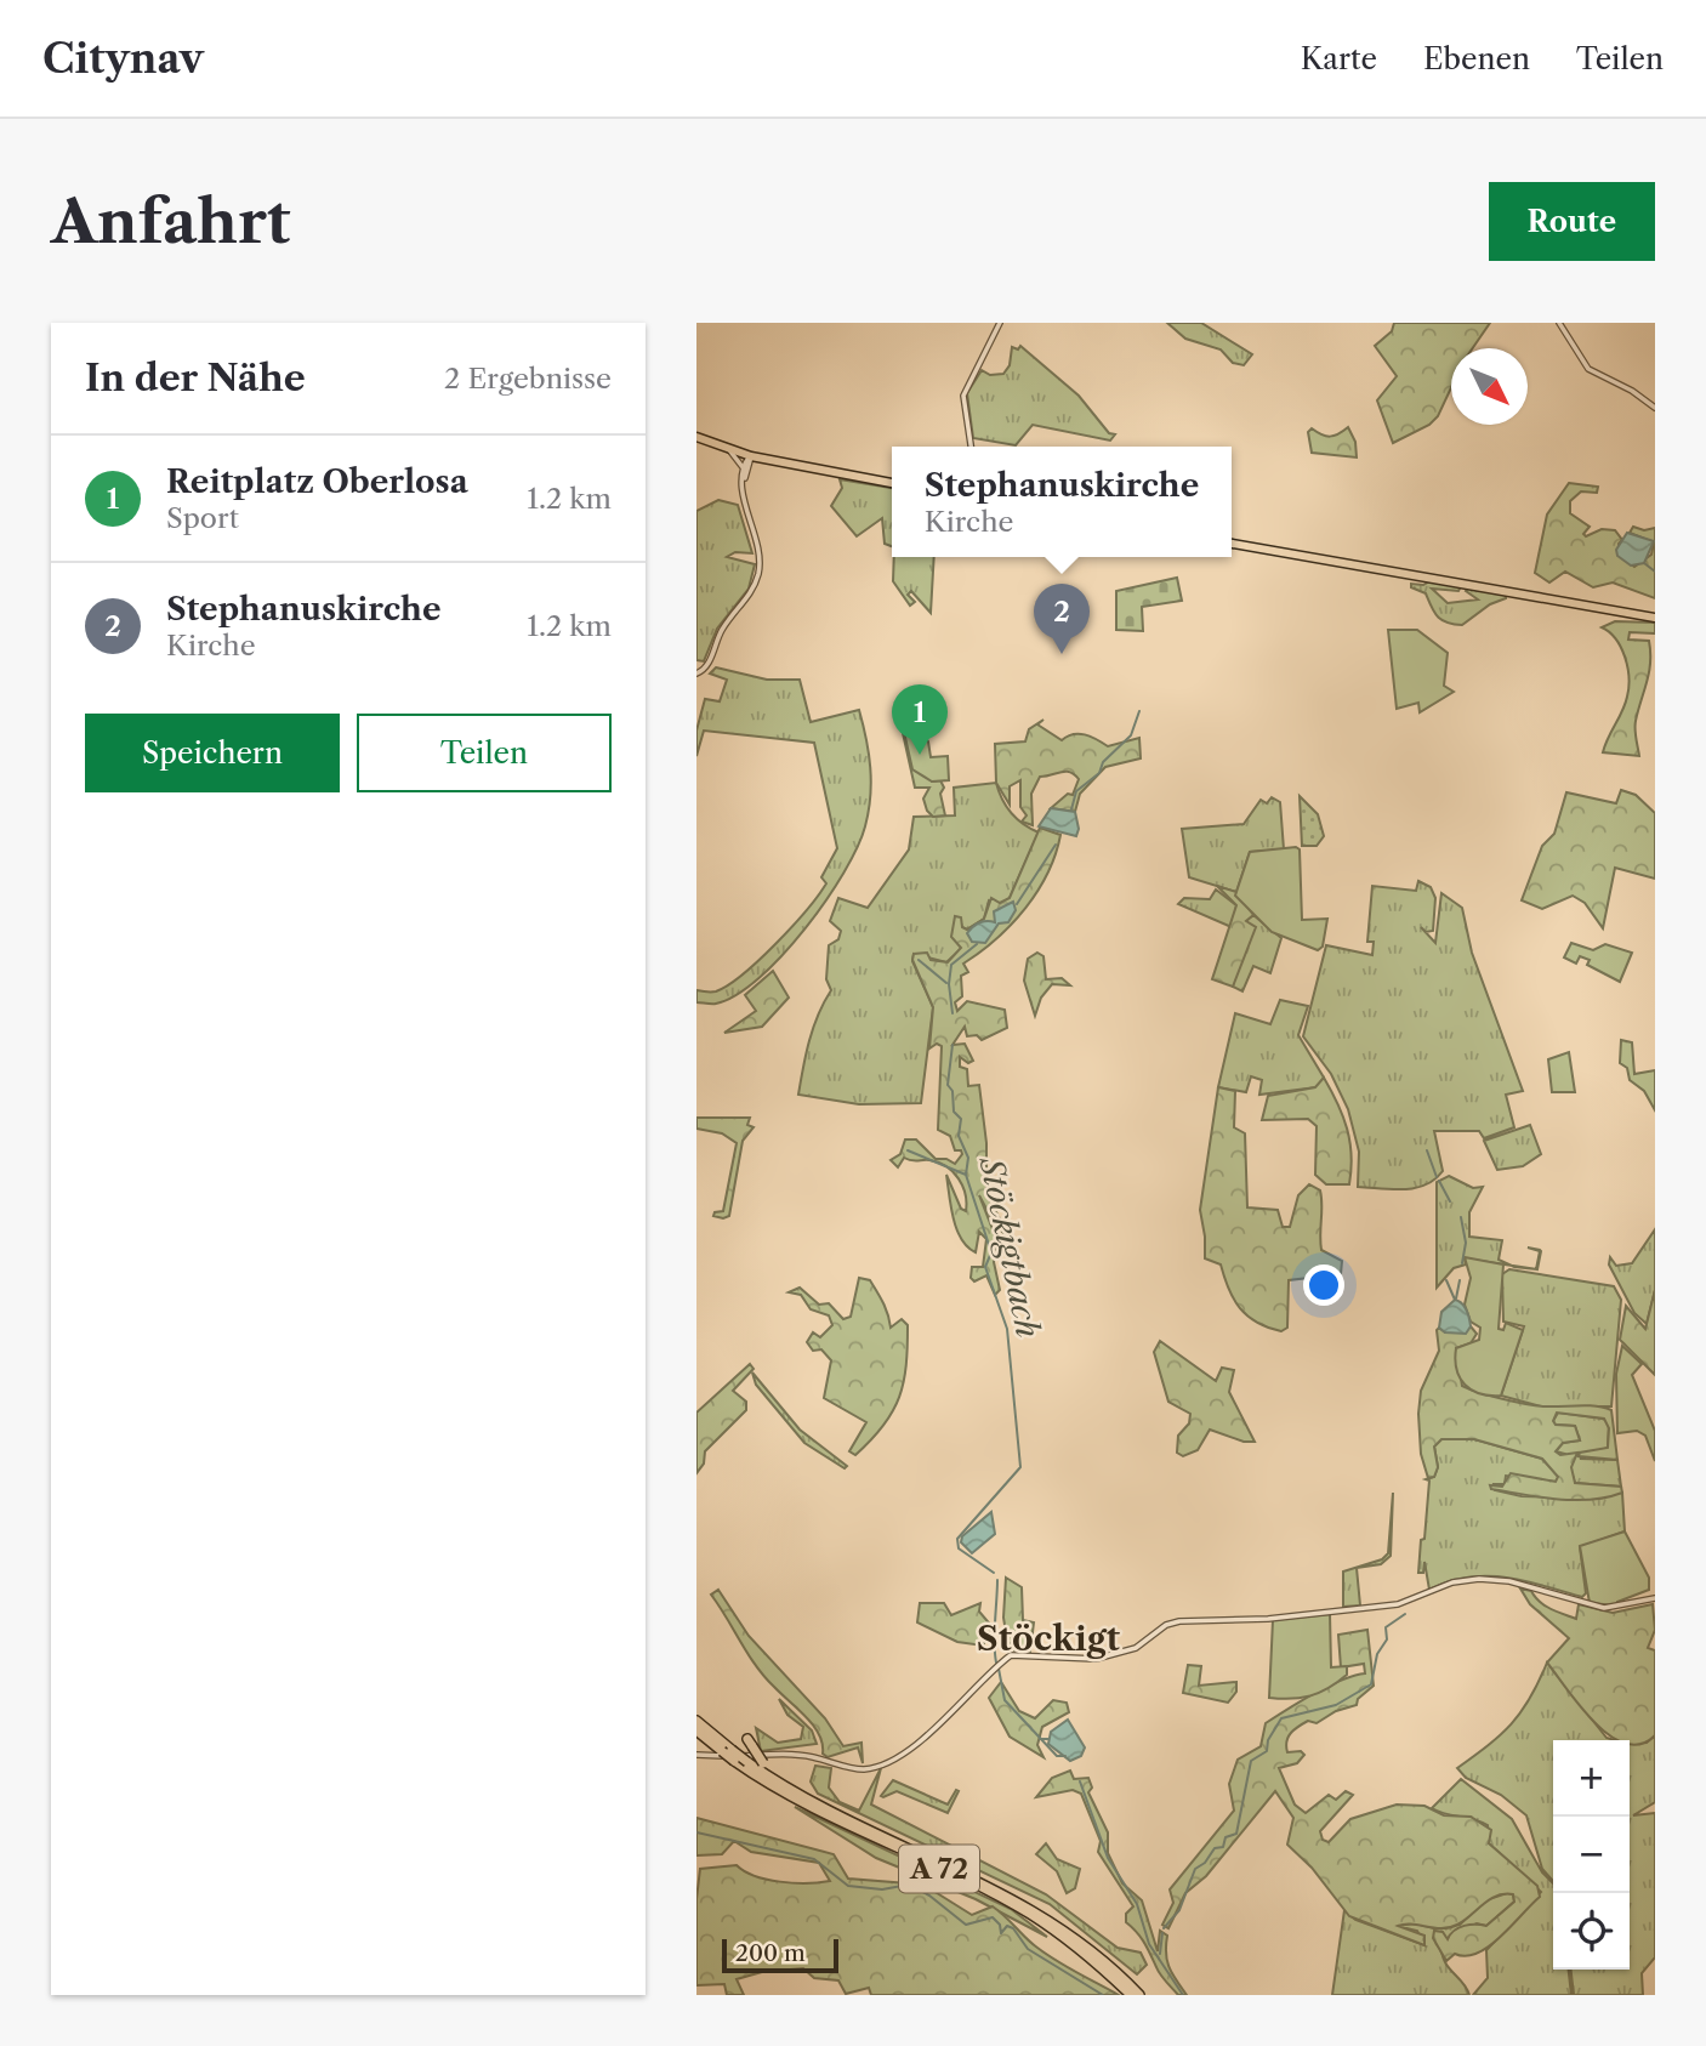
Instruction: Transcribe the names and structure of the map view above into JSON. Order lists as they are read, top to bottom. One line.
{"streets":{"highway":["A 72"]},"districts":["Stöckigt"],"water":["Stöckigtbach"],"scale_bar":"200 m","north":"bottom right","page":{"header":"Citynav","nav":["Karte","Ebenen","Teilen"],"buttons":["Route",["Speichern","Teilen"]],"title":"Anfahrt","heading":["In der Nähe","2 Ergebnisse"],"list":[{"mark":"1","name":"Reitplatz Oberlosa","note":"Sport","value":"1.2 km"},{"mark":"2","name":"Stephanuskirche","note":"Kirche","value":"1.2 km"}],"popup":["Stephanuskirche","Kirche"],"pins":["2","1"],"map_buttons":["+","−"],"scale":"200 m"}}
